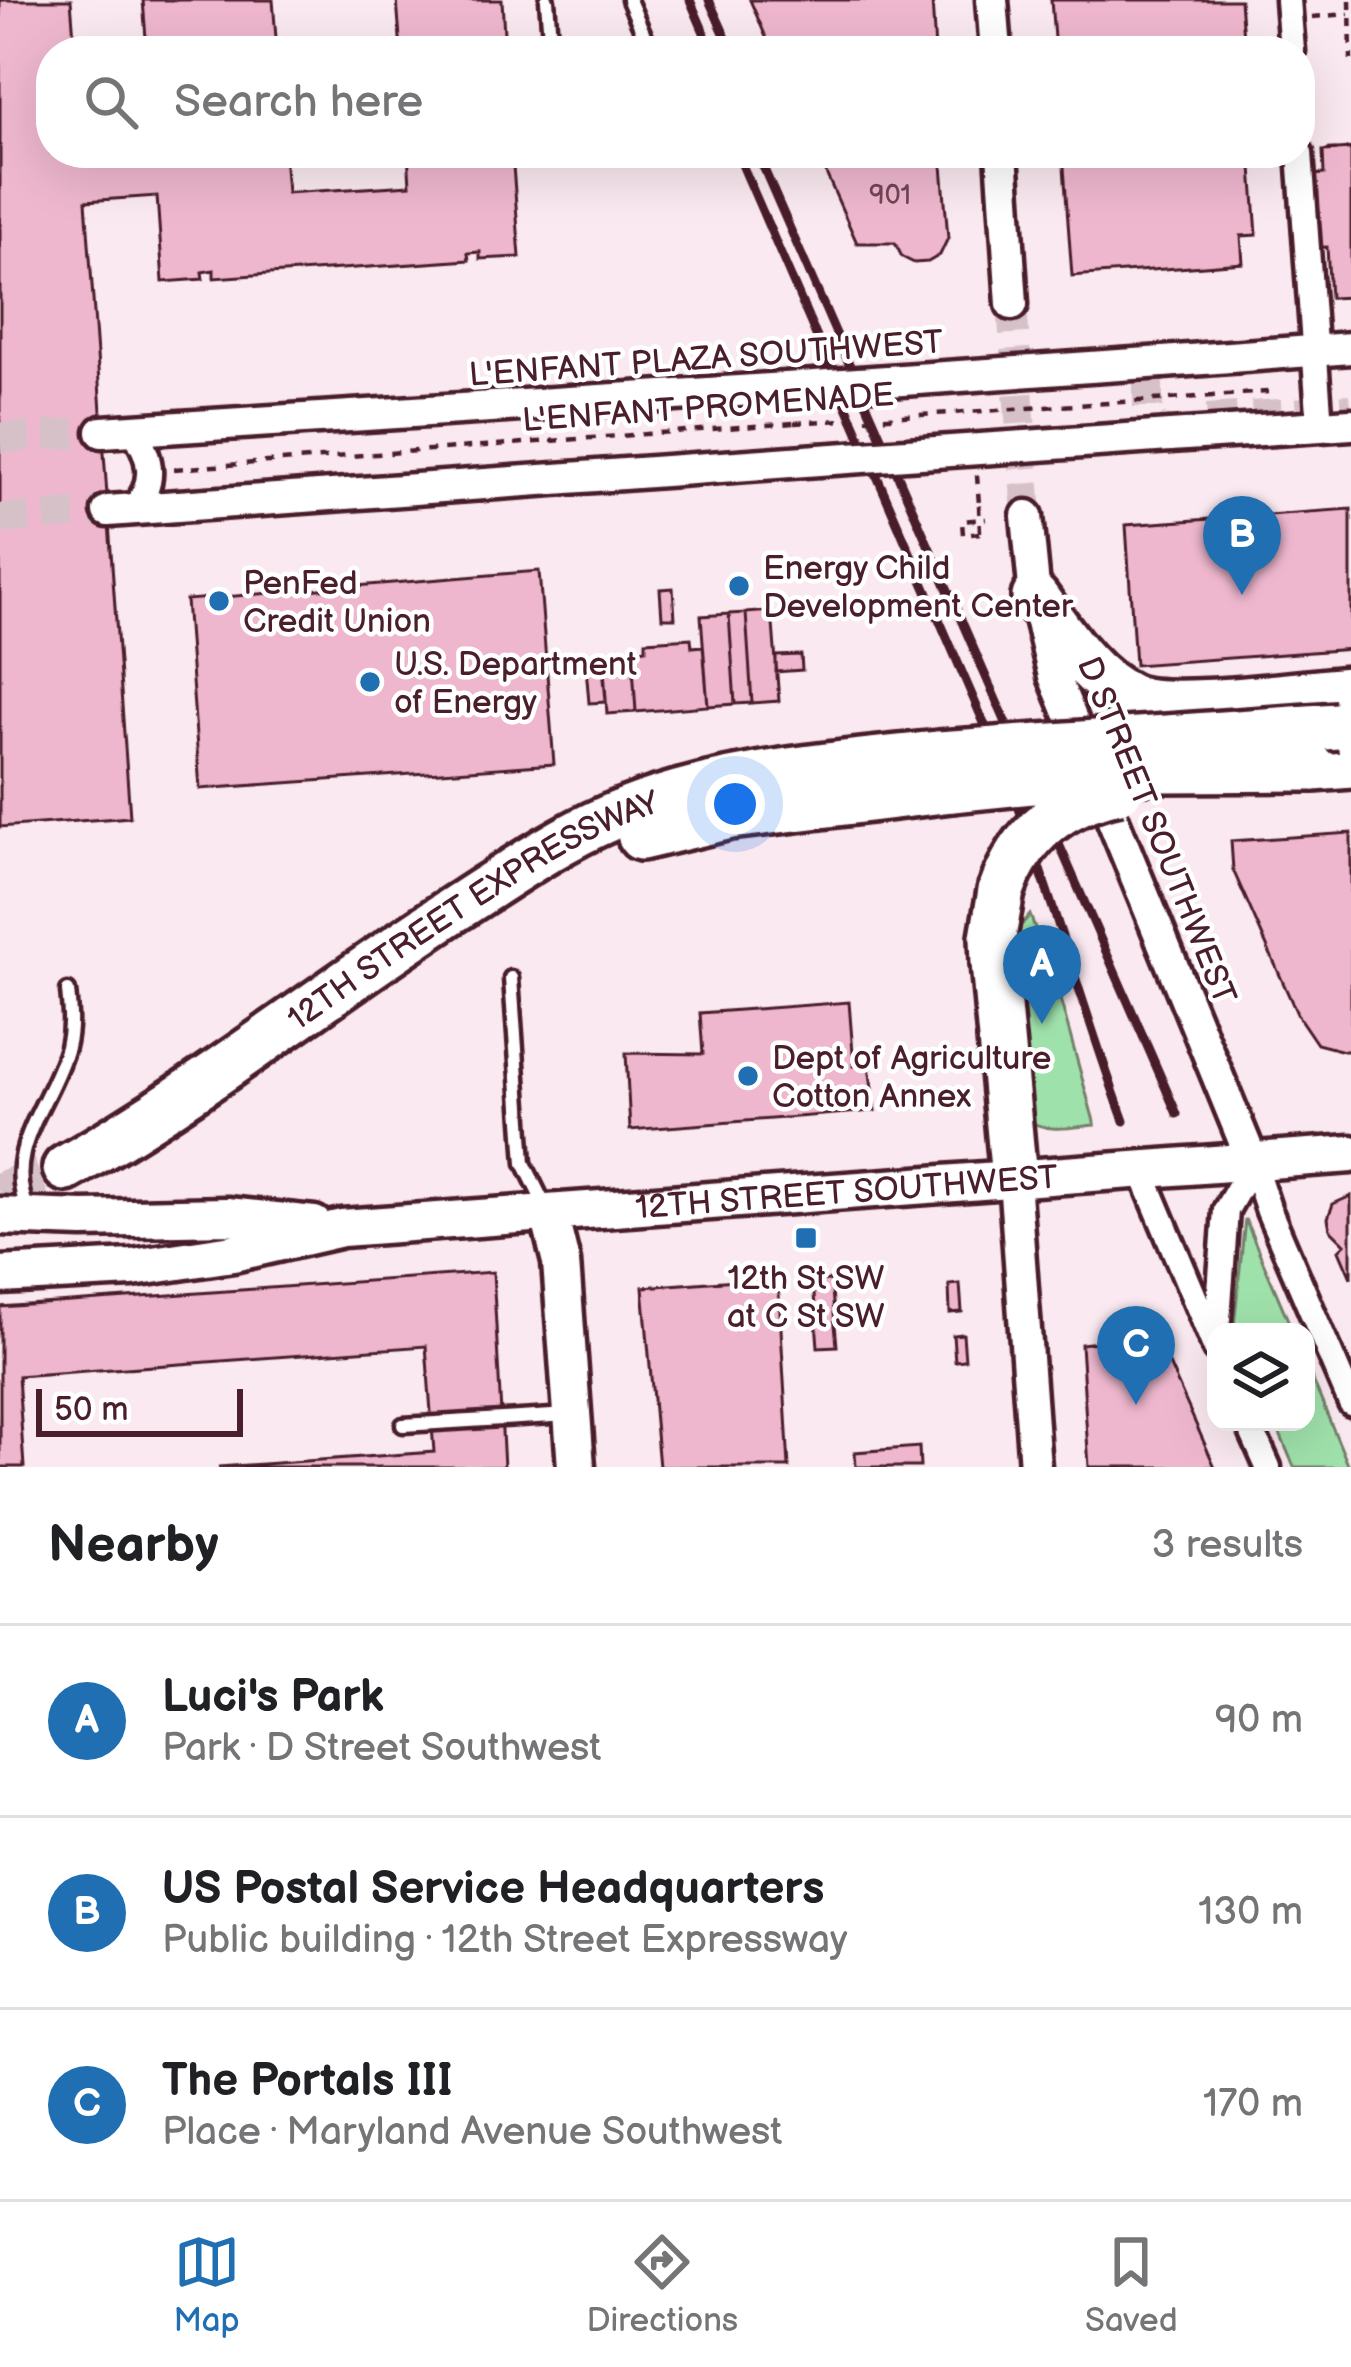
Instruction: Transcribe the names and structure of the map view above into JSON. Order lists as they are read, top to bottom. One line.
{"streets":{"highway":["12TH STREET EXPRESSWAY"],"main road":["12TH STREET SOUTHWEST"],"street":["L'ENFANT PLAZA SOUTHWEST","D STREET SOUTHWEST"],"path":["L'ENFANT PROMENADE"]},"crossings":[["D STREET SOUTHWEST","12TH STREET SOUTHWEST"]],"places":{"other":["Energy Child Development Center","PenFed Credit Union","U.S. Department of Energy","Dept of Agriculture Cotton Annex"],"transit":["12th St SW at C St SW"]},"house_numbers":["901"],"scale_bar":"50 m","page":{"search":"Search here","pins":["B","A","C"],"scale":"50 m","heading":["Nearby","3 results"],"list":[{"mark":"A","name":"Luci's Park","note":"Park · D Street Southwest","value":"90 m"},{"mark":"B","name":"US Postal Service Headquarters","note":"Public building · 12th Street Expressway","value":"130 m"},{"mark":"C","name":"The Portals III","note":"Place · Maryland Avenue Southwest","value":"170 m"}],"nav":["Map","Directions","Saved"]}}
